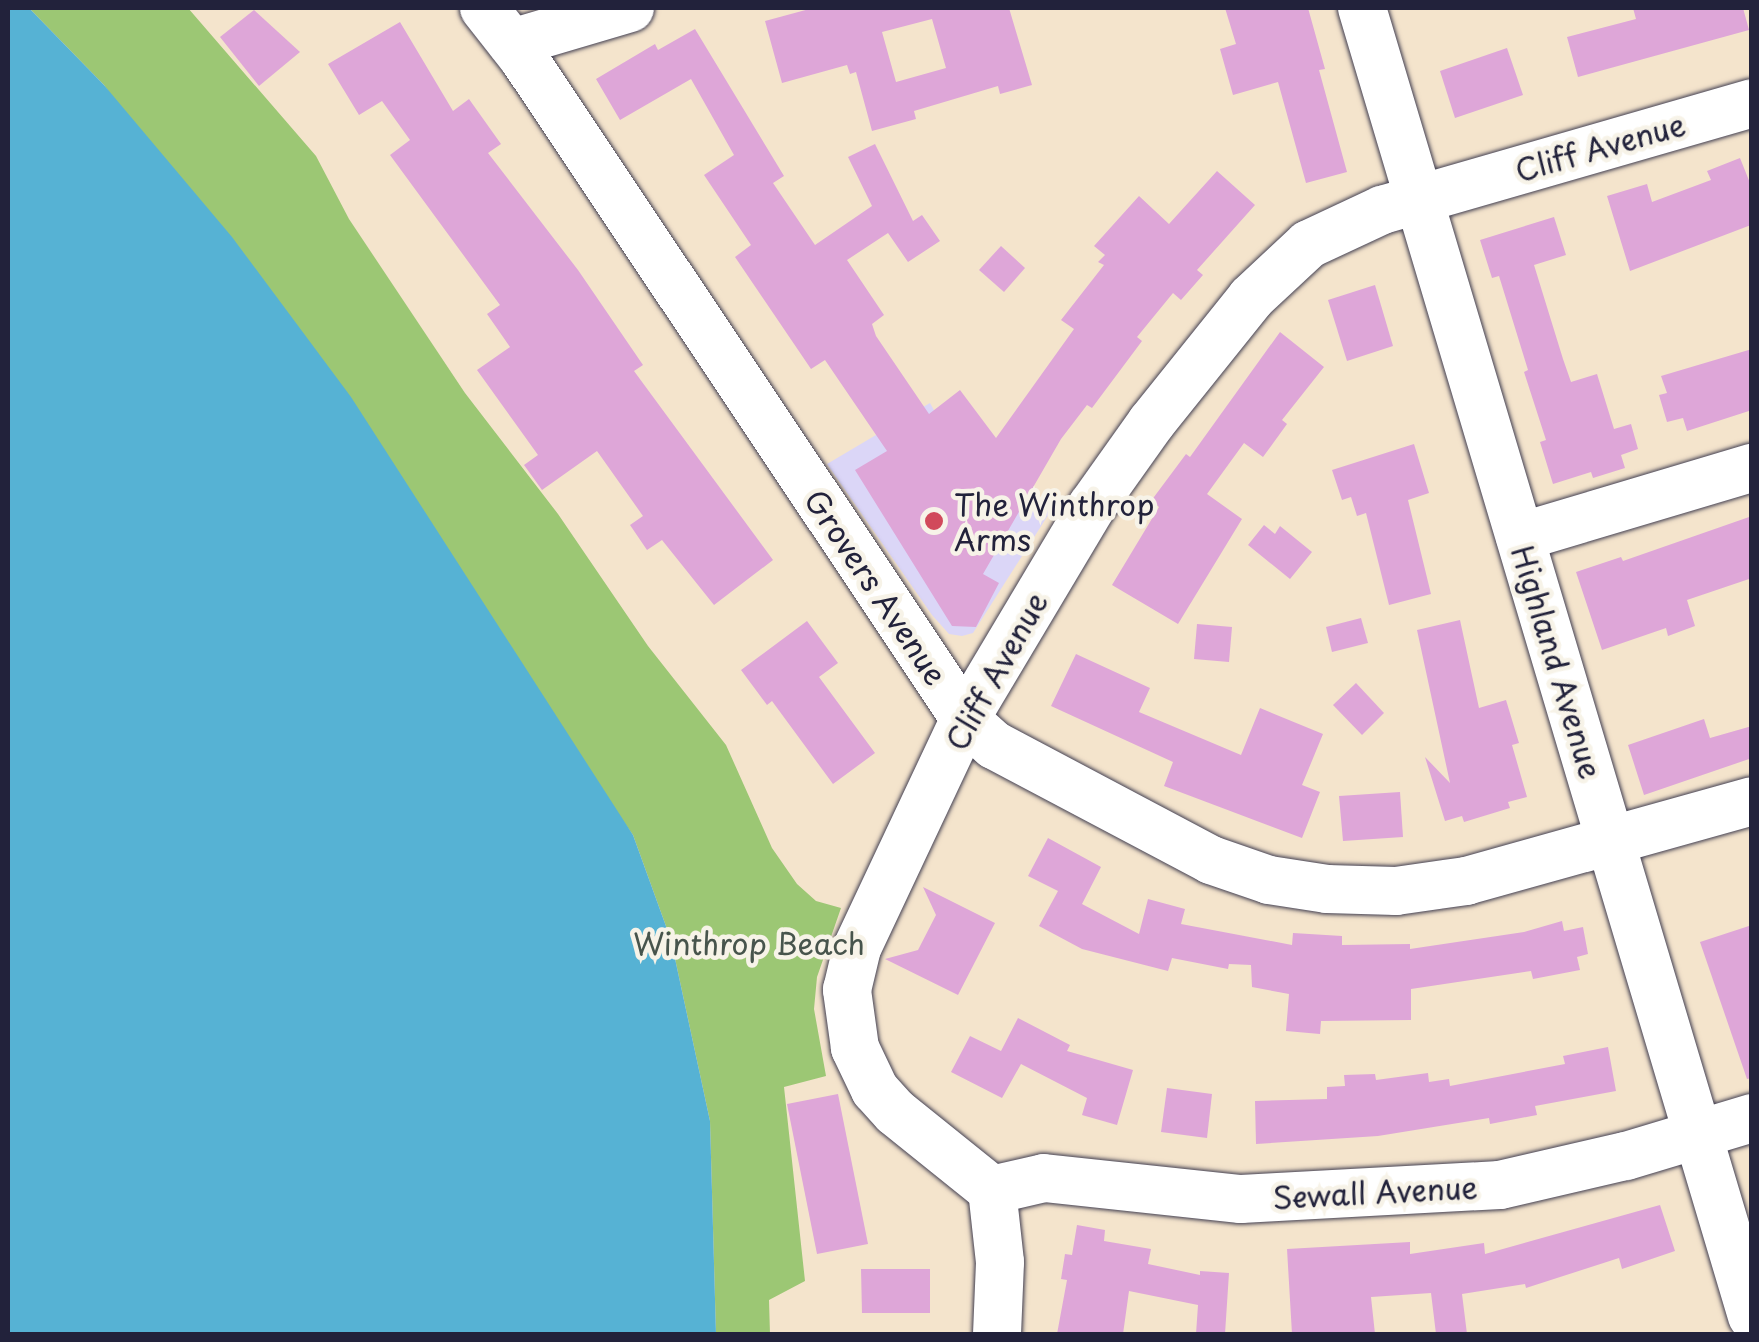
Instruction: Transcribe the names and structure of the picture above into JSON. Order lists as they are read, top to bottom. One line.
{"streets":{"street":["Cliff Avenue","Grovers Avenue","Highland Avenue","Sewall Avenue"]},"crossings":[["Cliff Avenue","Grovers Avenue"],["Cliff Avenue","Highland Avenue"],["Cliff Avenue","Sewall Avenue"],["Grovers Avenue","Highland Avenue"],["Highland Avenue","Sewall Avenue"]],"parks":["Winthrop Beach"],"places":["The Winthrop Arms"]}
